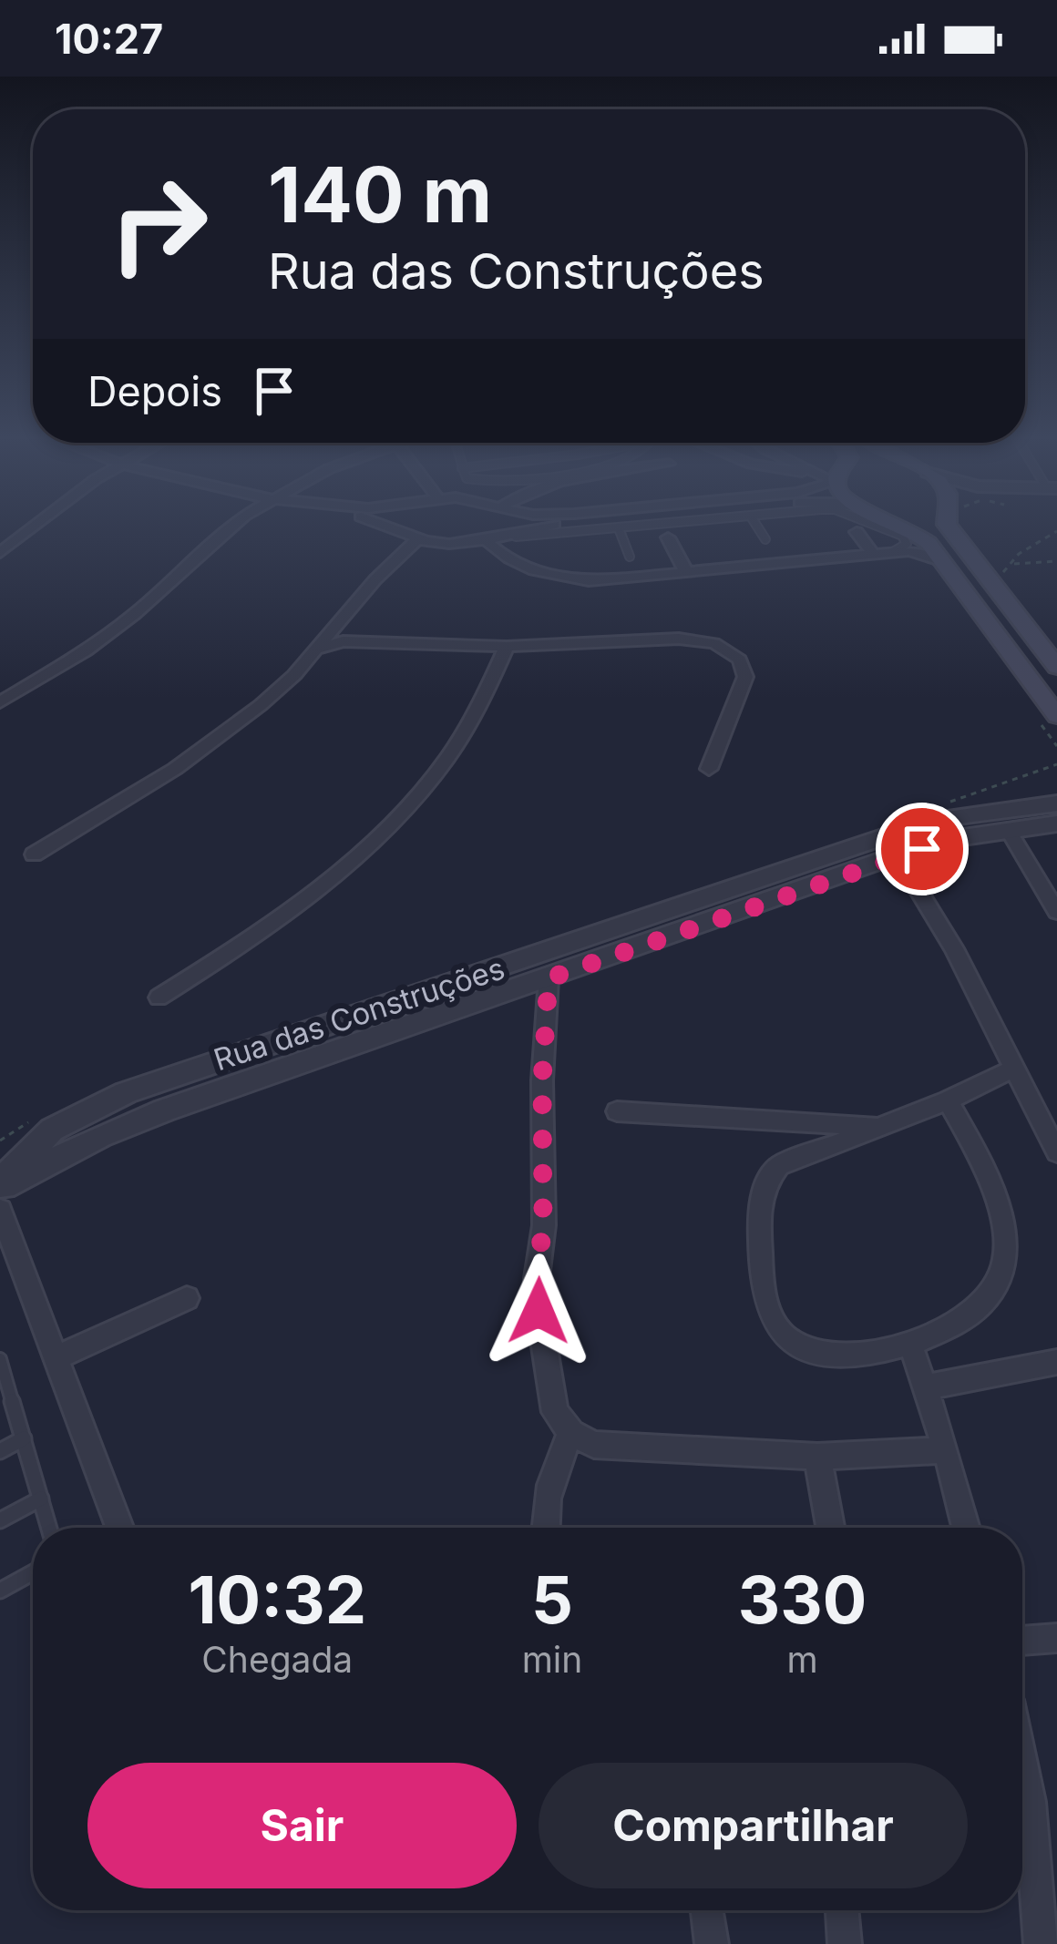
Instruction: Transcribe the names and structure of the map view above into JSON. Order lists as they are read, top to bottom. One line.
{"streets":{"street":["Rua das Construções"]},"page":{"status":"10:27","turn":["140 m","Rua das Construções"],"then":"Depois","eta":["10:32","Chegada","5","min","330","m"],"buttons":["Sair","Compartilhar"]}}
